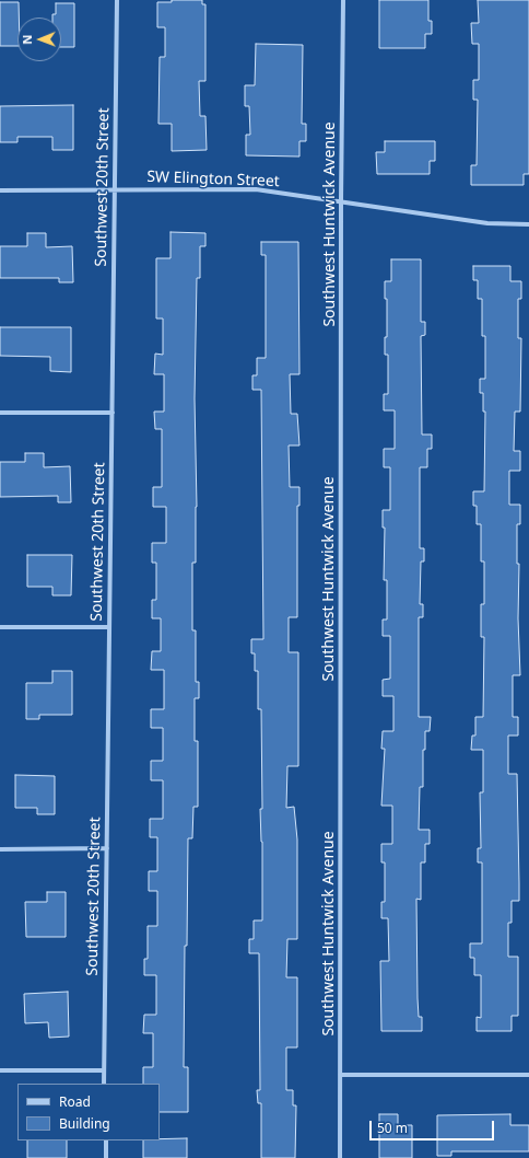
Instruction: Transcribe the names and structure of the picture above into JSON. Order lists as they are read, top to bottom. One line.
{"streets":{"street":["SW Elington Street","Southwest 20th Street","Southwest Huntwick Avenue"]},"crossings":[["SW Elington Street","Southwest 20th Street"],["SW Elington Street","Southwest Huntwick Avenue"]],"legend":["Road","Building"],"scale_bar":"50 m","north":"left"}
